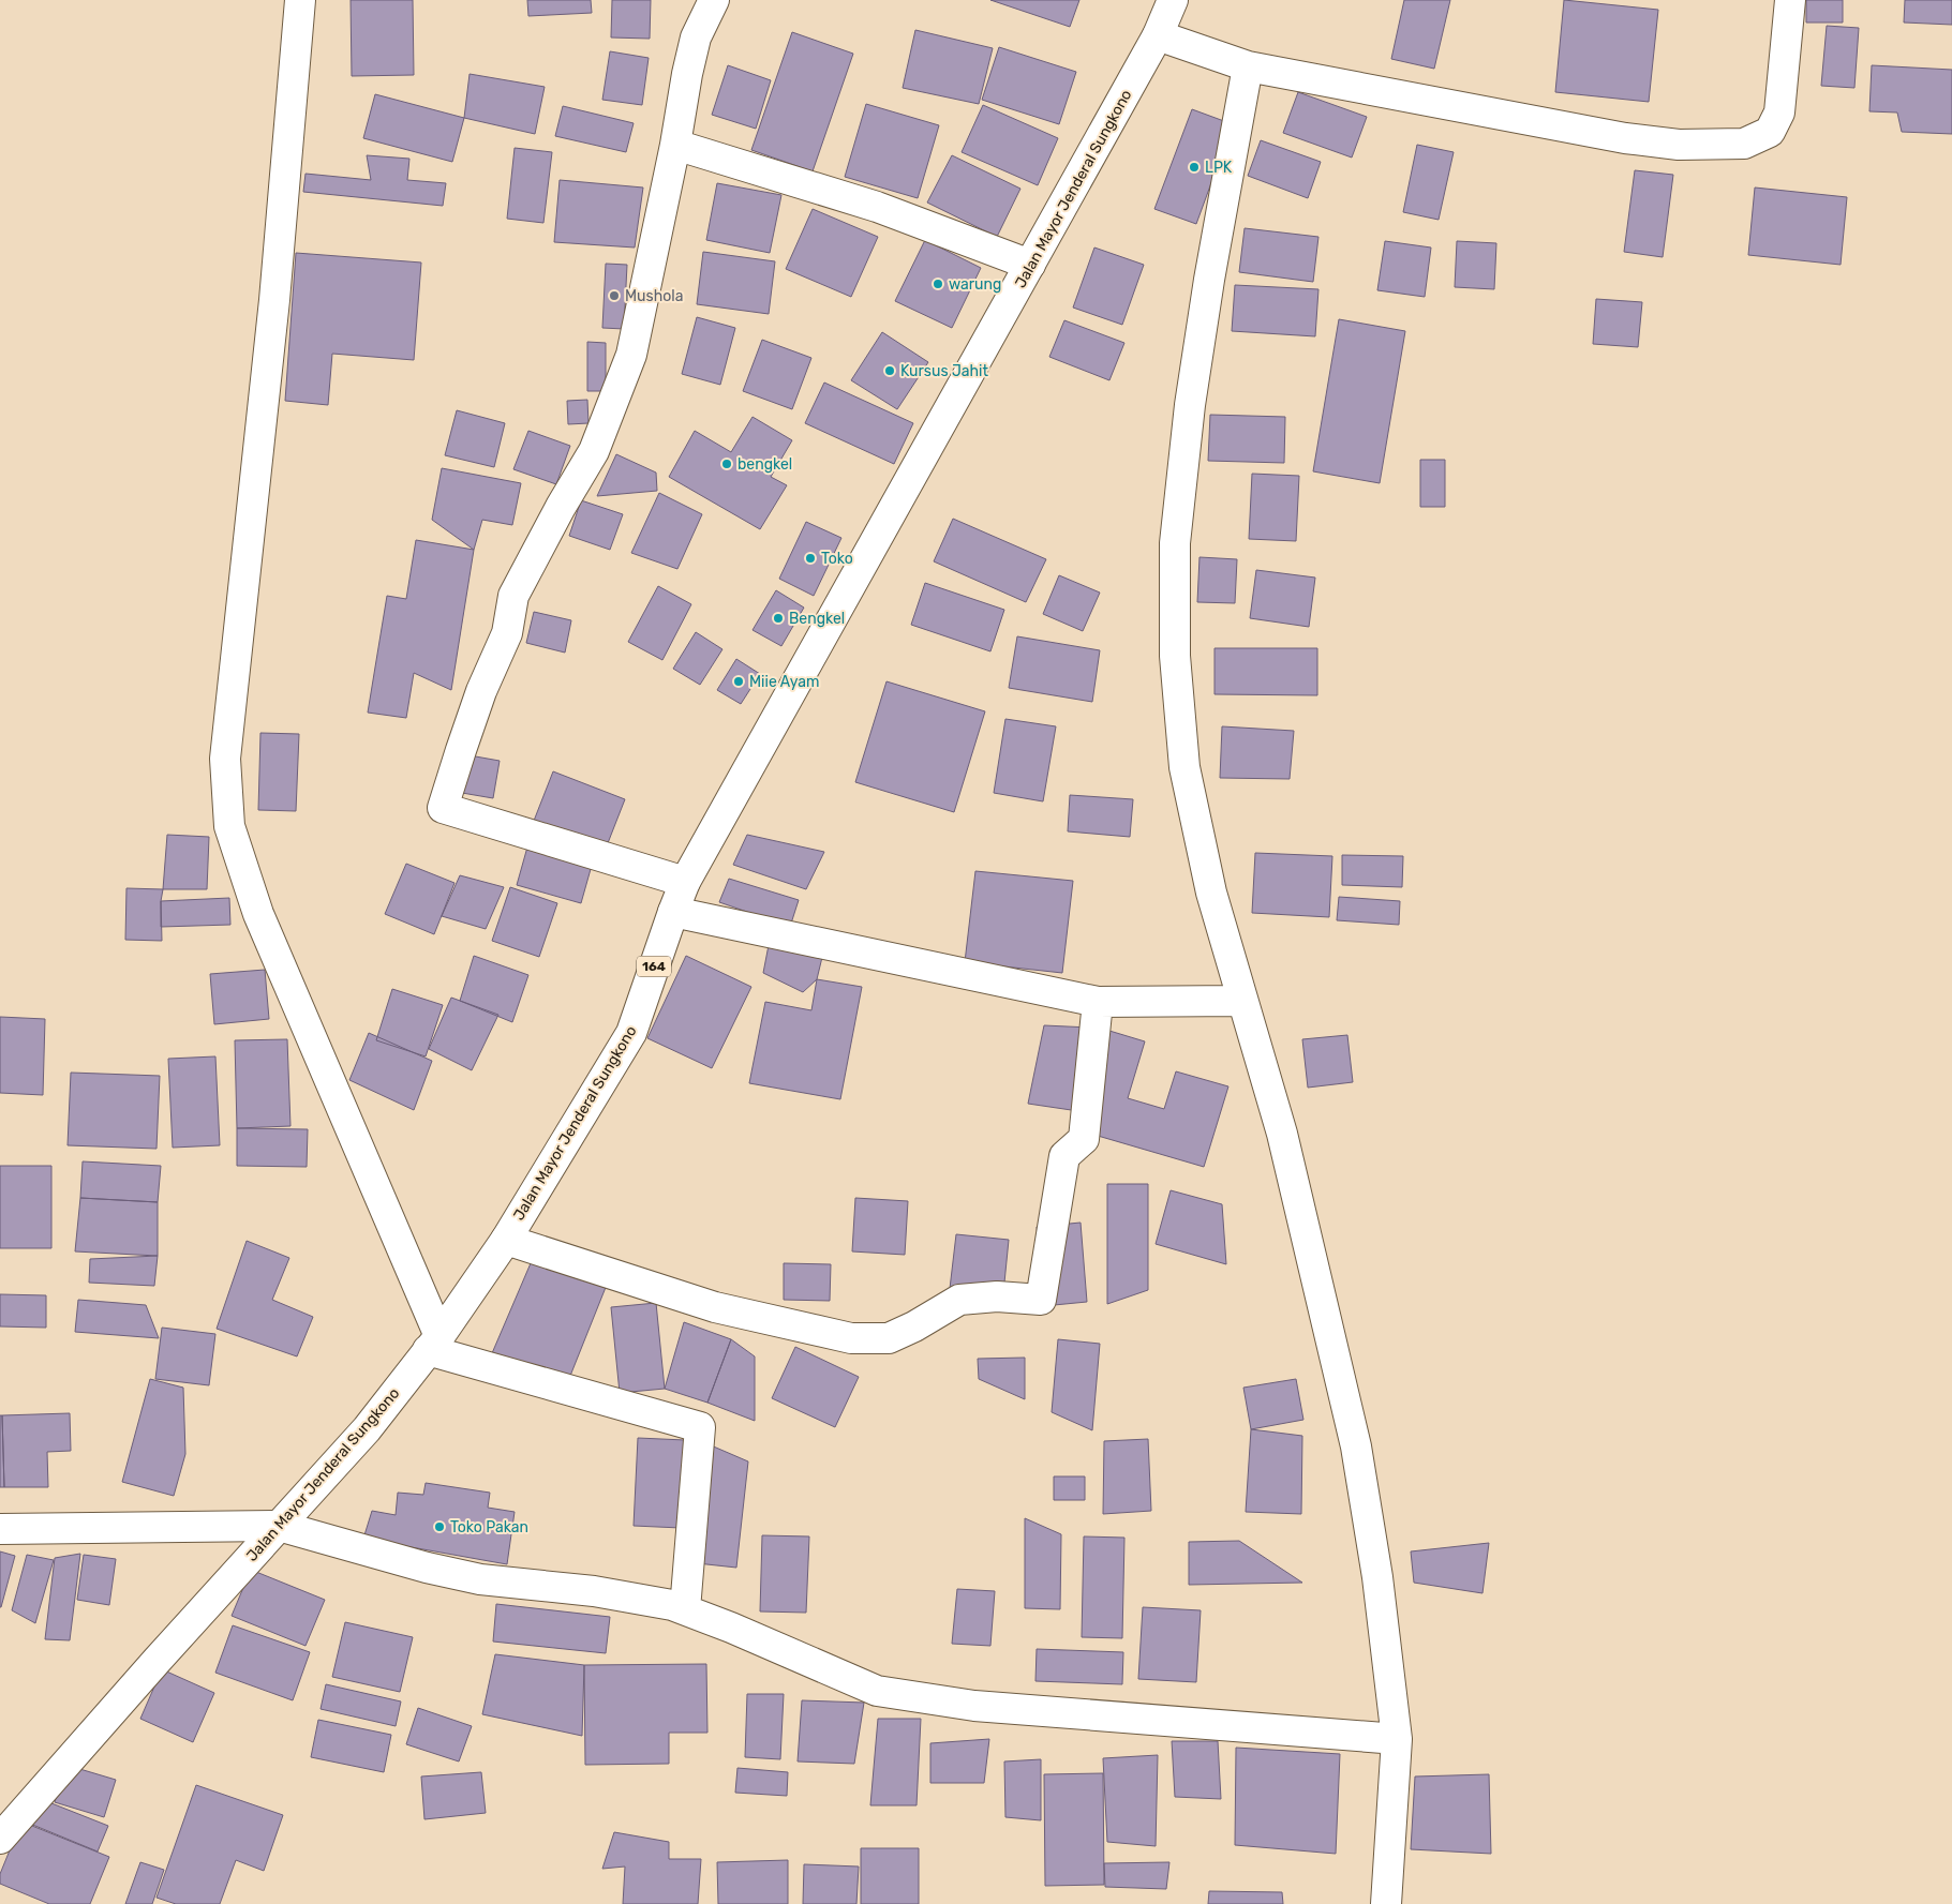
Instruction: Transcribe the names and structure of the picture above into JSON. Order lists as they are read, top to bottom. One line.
{"streets":{"street":["Jalan Mayor Jenderal Sungkono","164"]},"places":["LPK","warung","Mushola","Kursus Jahit","bengkel","Toko","Bengkel","Miie Ayam","Toko Pakan"]}
